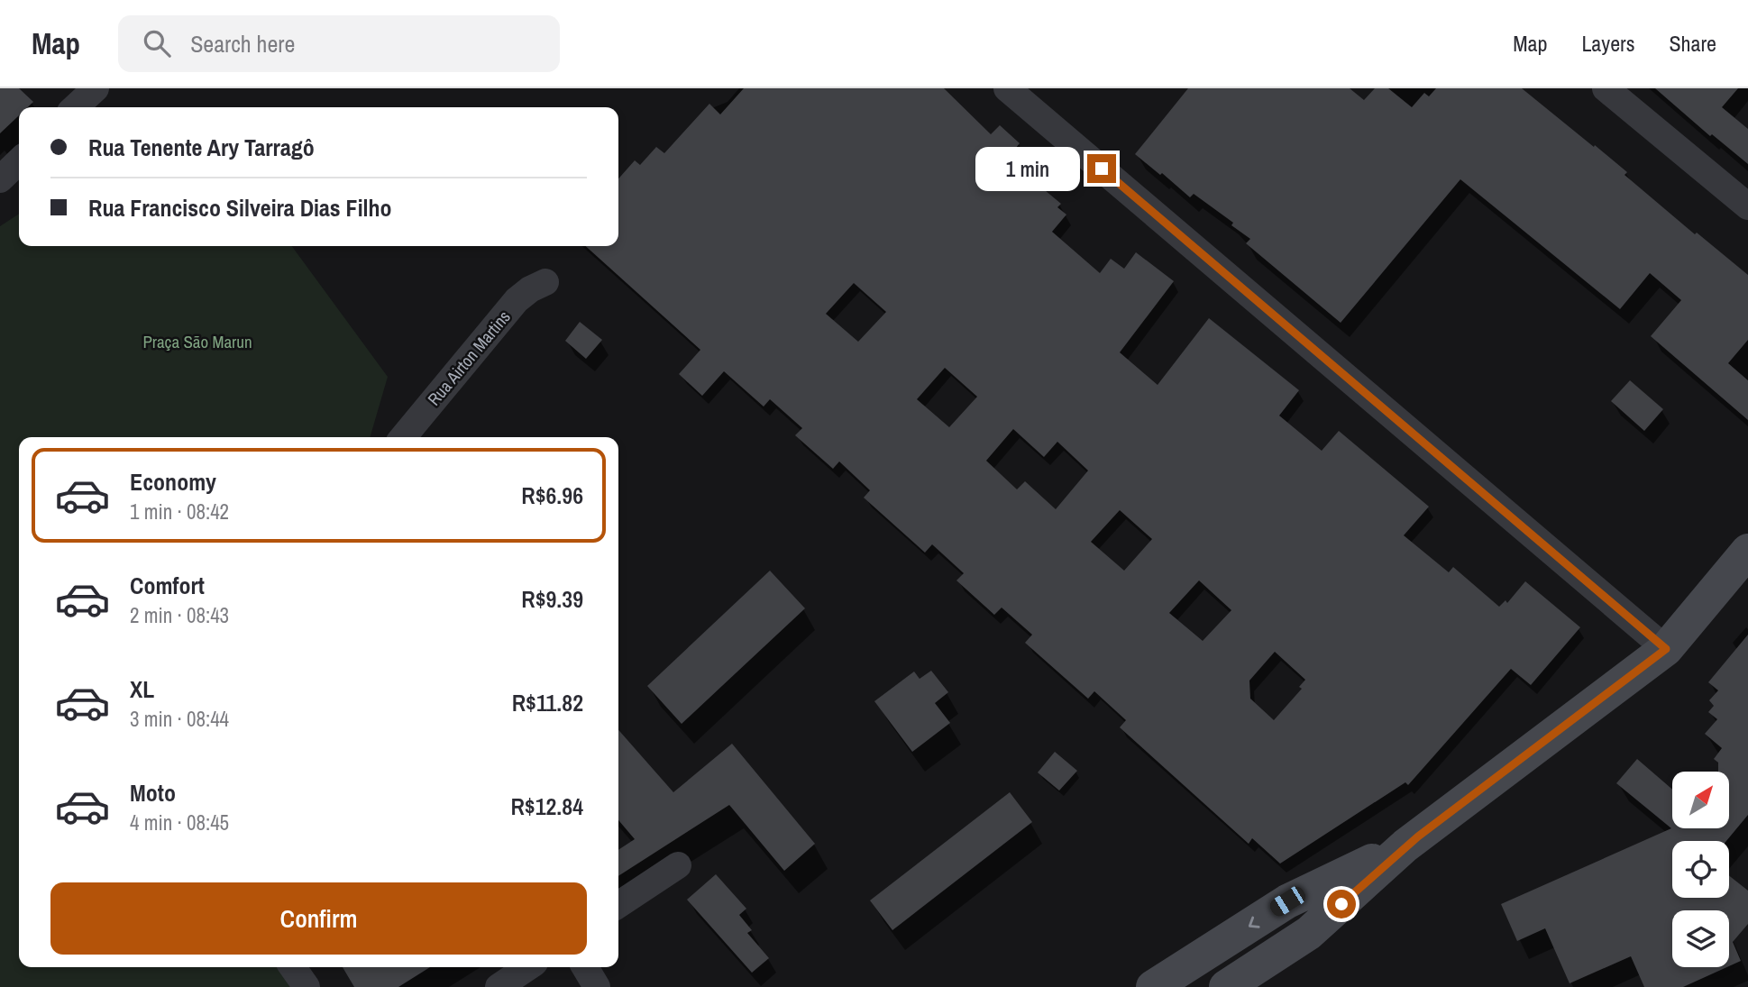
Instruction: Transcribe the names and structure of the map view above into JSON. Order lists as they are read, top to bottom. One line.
{"streets":{"street":["Rua Airton Martins"]},"parks":["Praça São Marun"],"north":"top right","page":{"header":"Map","search":"Search here","nav":["Map","Layers","Share"],"banner":["Rua Tenente Ary Tarragô","Rua Francisco Silveira Dias Filho"],"bubble":"1 min","list":[{"name":"Economy","note":"1 min · 08:42","value":"R$6.96"},{"name":"Comfort","note":"2 min · 08:43","value":"R$9.39"},{"name":"XL","note":"3 min · 08:44","value":"R$11.82"},{"name":"Moto","note":"4 min · 08:45","value":"R$12.84"}],"buttons":"Confirm"}}
